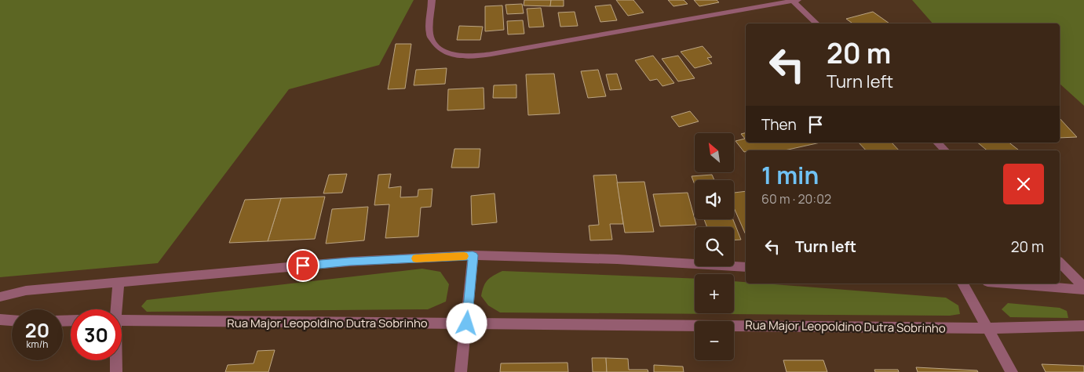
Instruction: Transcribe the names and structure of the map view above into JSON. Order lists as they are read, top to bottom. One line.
{"streets":{"street":["Rua Major Leopoldino Dutra Sobrinho"]},"north":"top left","page":{"turn":["20 m","Turn left"],"then":"Then","map_buttons":["+","−"],"heading":["1 min","60 m · 20:02"],"list":[{"name":"Turn left","value":"20 m"}],"speed":"20 km/h","limit":"30"}}
